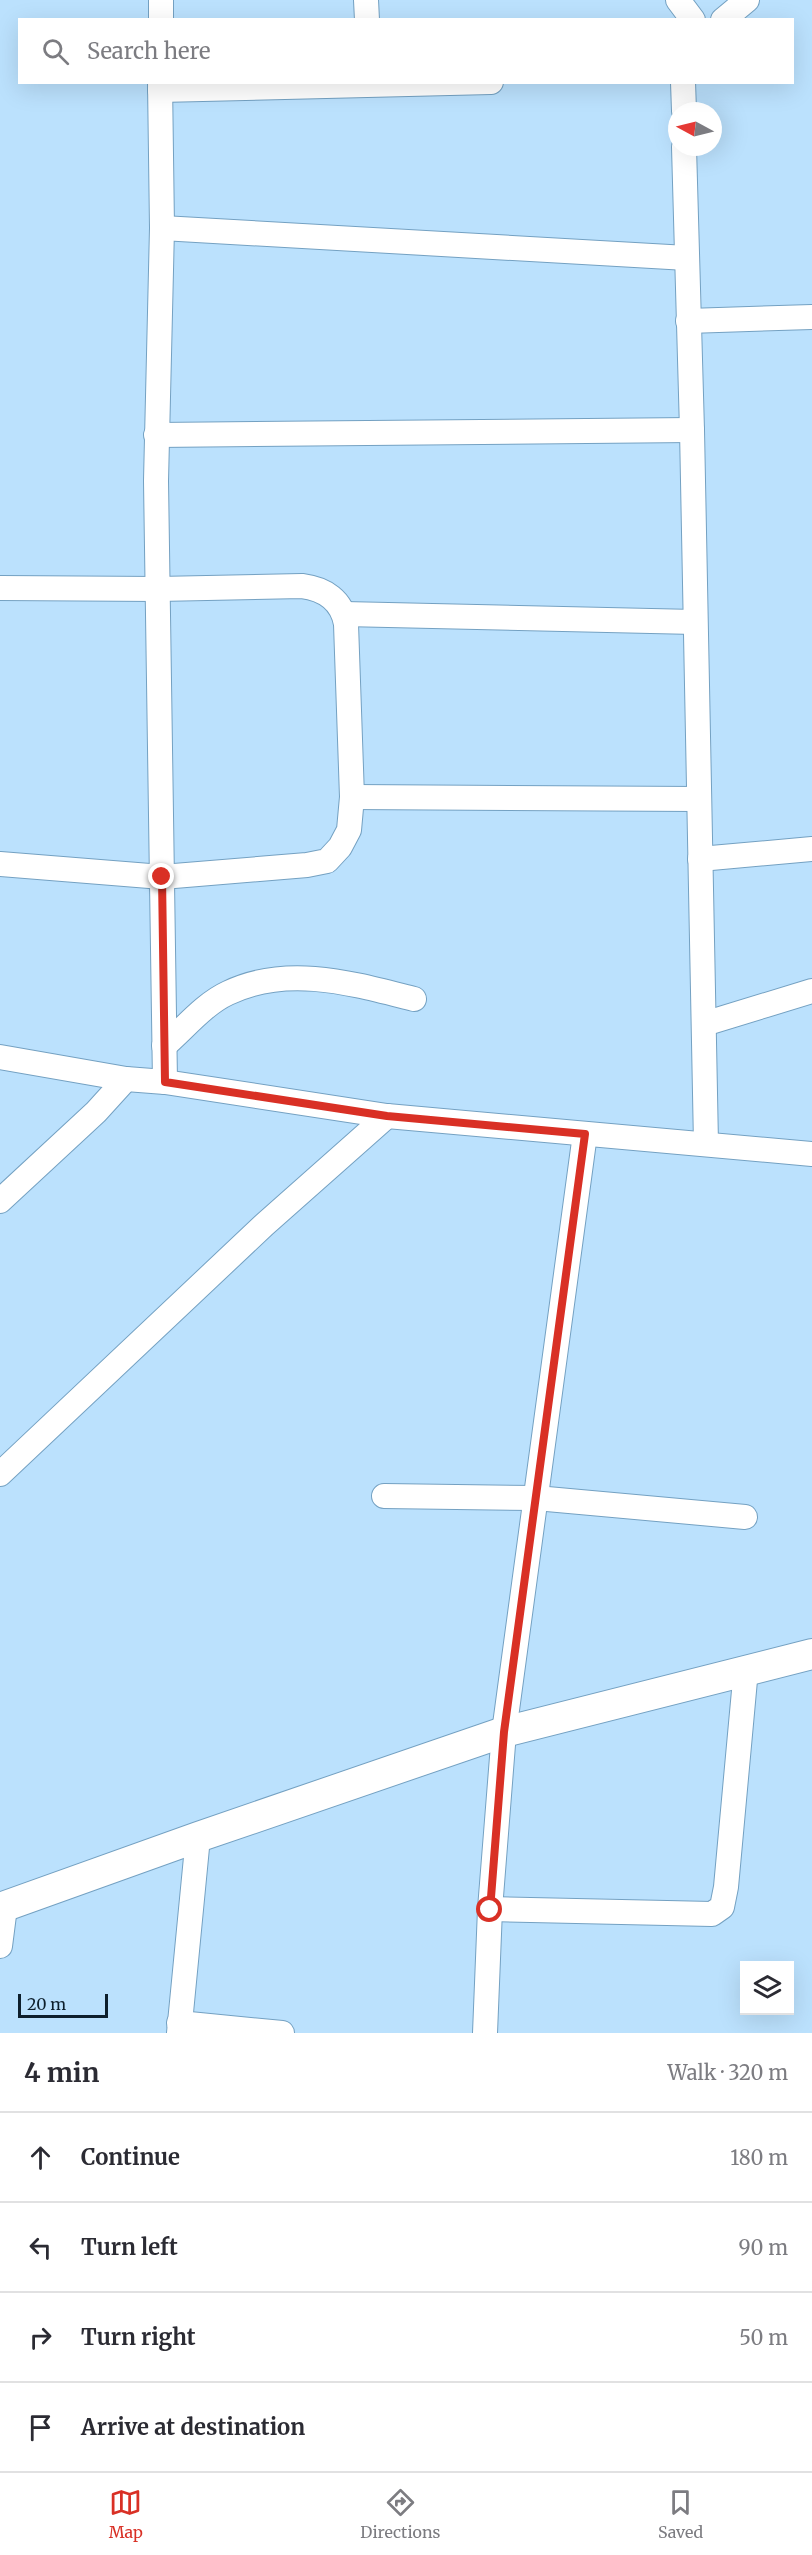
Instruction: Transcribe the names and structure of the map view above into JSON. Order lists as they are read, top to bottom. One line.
{"scale_bar":"20 m","north":"left","page":{"search":"Search here","scale":"20 m","heading":["4 min","Walk · 320 m"],"list":[["Continue","180 m"],["Turn left","90 m"],["Turn right","50 m"],"Arrive at destination"],"nav":["Map","Directions","Saved"]}}
